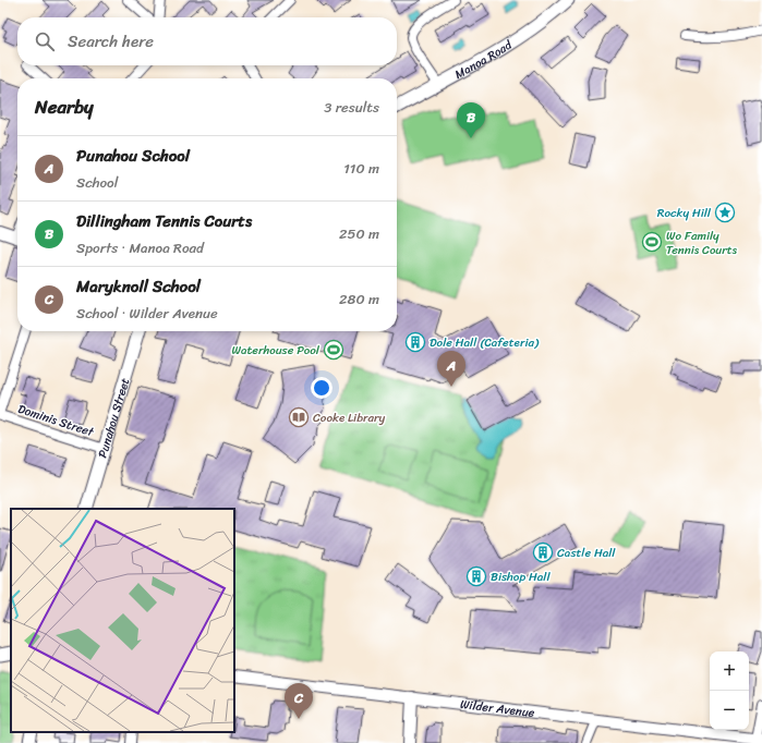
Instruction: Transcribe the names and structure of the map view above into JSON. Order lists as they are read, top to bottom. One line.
{"streets":{"main road":["Manoa Road","Punahou Street"],"street":["Dominis Street","Wilder Avenue"]},"crossings":[["Punahou Street","Dominis Street"]],"places":{"place":["Rocky Hill"],"sports":["Wo Family Tennis Courts","Waterhouse Pool"],"building":["Dole Hall (Cafeteria)","Castle Hall","Bishop Hall"],"library":["Cooke Library"]},"page":{"search":"Search here","heading":["Nearby","3 results"],"pins":["B","A","C"],"list":[{"mark":"A","name":"Punahou School","note":"School","value":"110 m"},{"mark":"B","name":"Dillingham Tennis Courts","note":"Sports · Manoa Road","value":"250 m"},{"mark":"C","name":"Maryknoll School","note":"School · Wilder Avenue","value":"280 m"}],"map_buttons":["+","−"]}}
